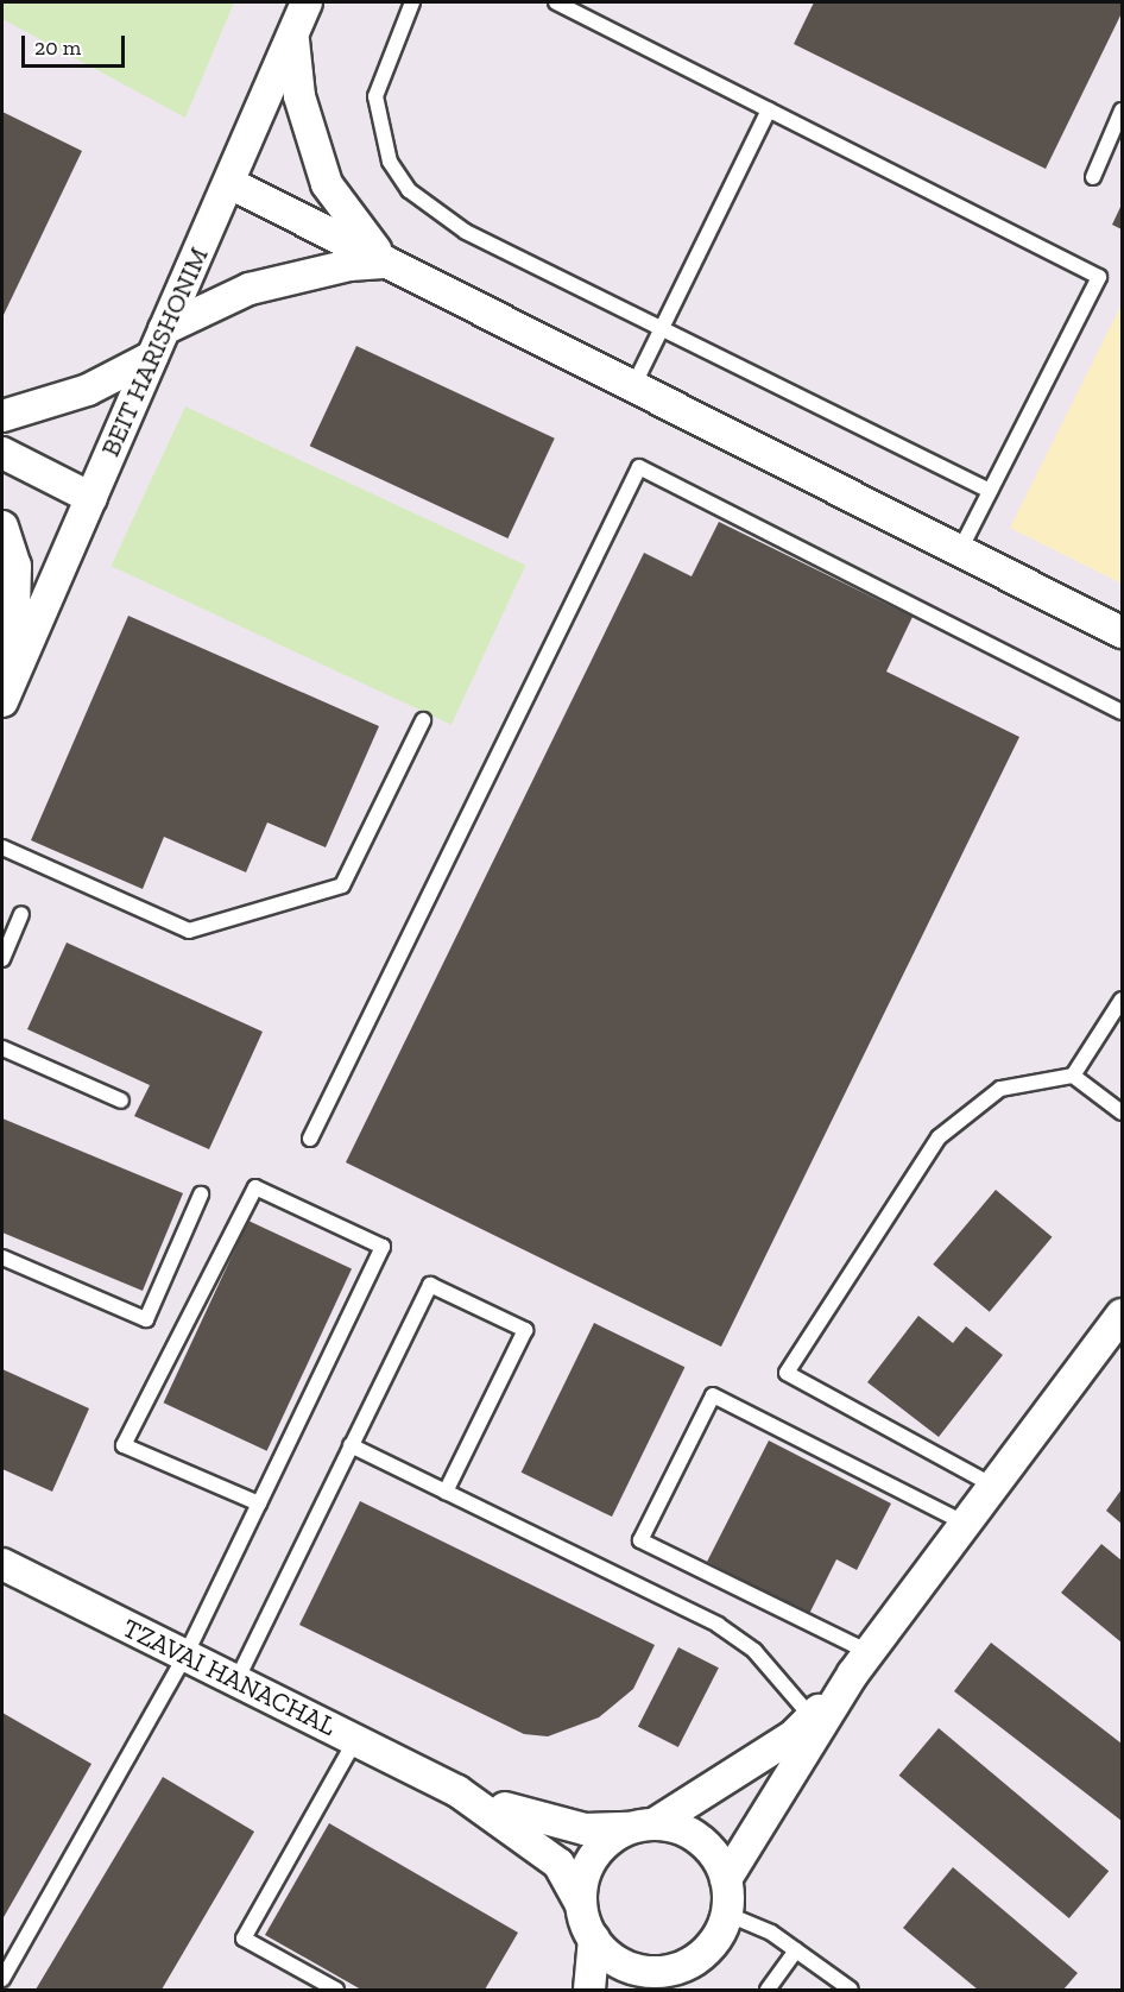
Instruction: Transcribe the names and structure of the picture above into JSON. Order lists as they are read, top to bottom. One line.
{"streets":{"street":["BEIT HARISHONIM","TZAVAI HANACHAL"]},"scale_bar":"20 m"}
